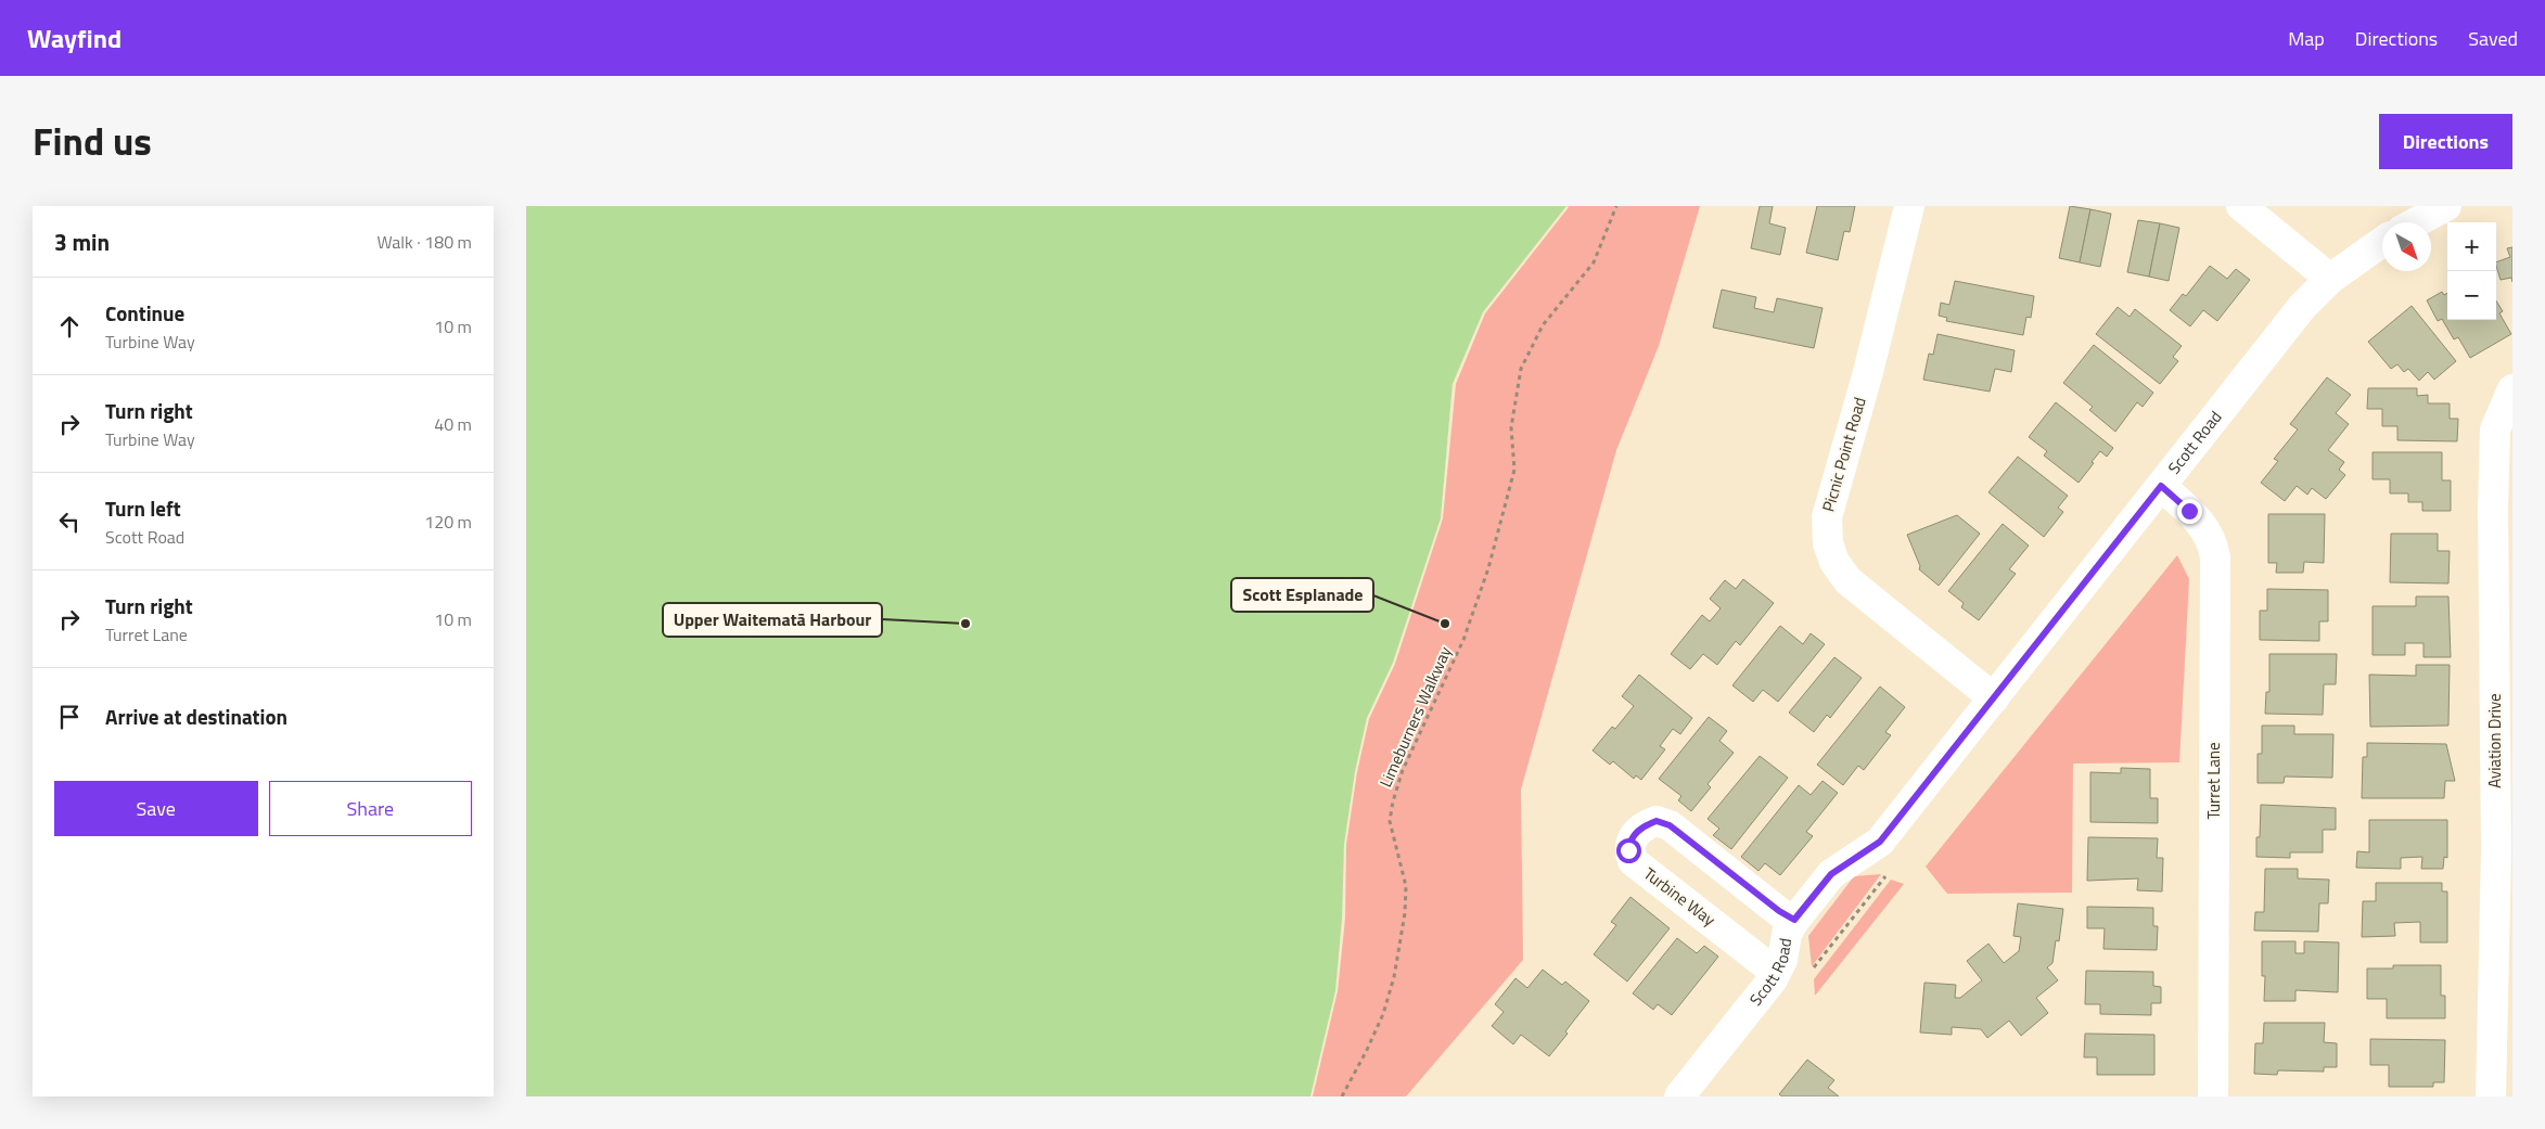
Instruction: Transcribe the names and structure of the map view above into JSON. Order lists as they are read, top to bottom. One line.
{"streets":{"street":["Scott Road","Picnic Point Road","Aviation Drive","Turret Lane","Turbine Way"],"path":["Limeburners Walkway"]},"crossings":[["Scott Road","Picnic Point Road"],["Scott Road","Turret Lane"],["Scott Road","Turbine Way"]],"places":["Upper Waitematā Harbour","Scott Esplanade"],"north":"bottom right","page":{"header":"Wayfind","nav":["Map","Directions","Saved"],"title":"Find us","buttons":["Directions",["Save","Share"]],"heading":["3 min","Walk · 180 m"],"map_buttons":["+","−"],"list":[["Continue","Turbine Way","10 m"],["Turn right","Turbine Way","40 m"],["Turn left","Scott Road","120 m"],["Turn right","Turret Lane","10 m"],"Arrive at destination"]}}
